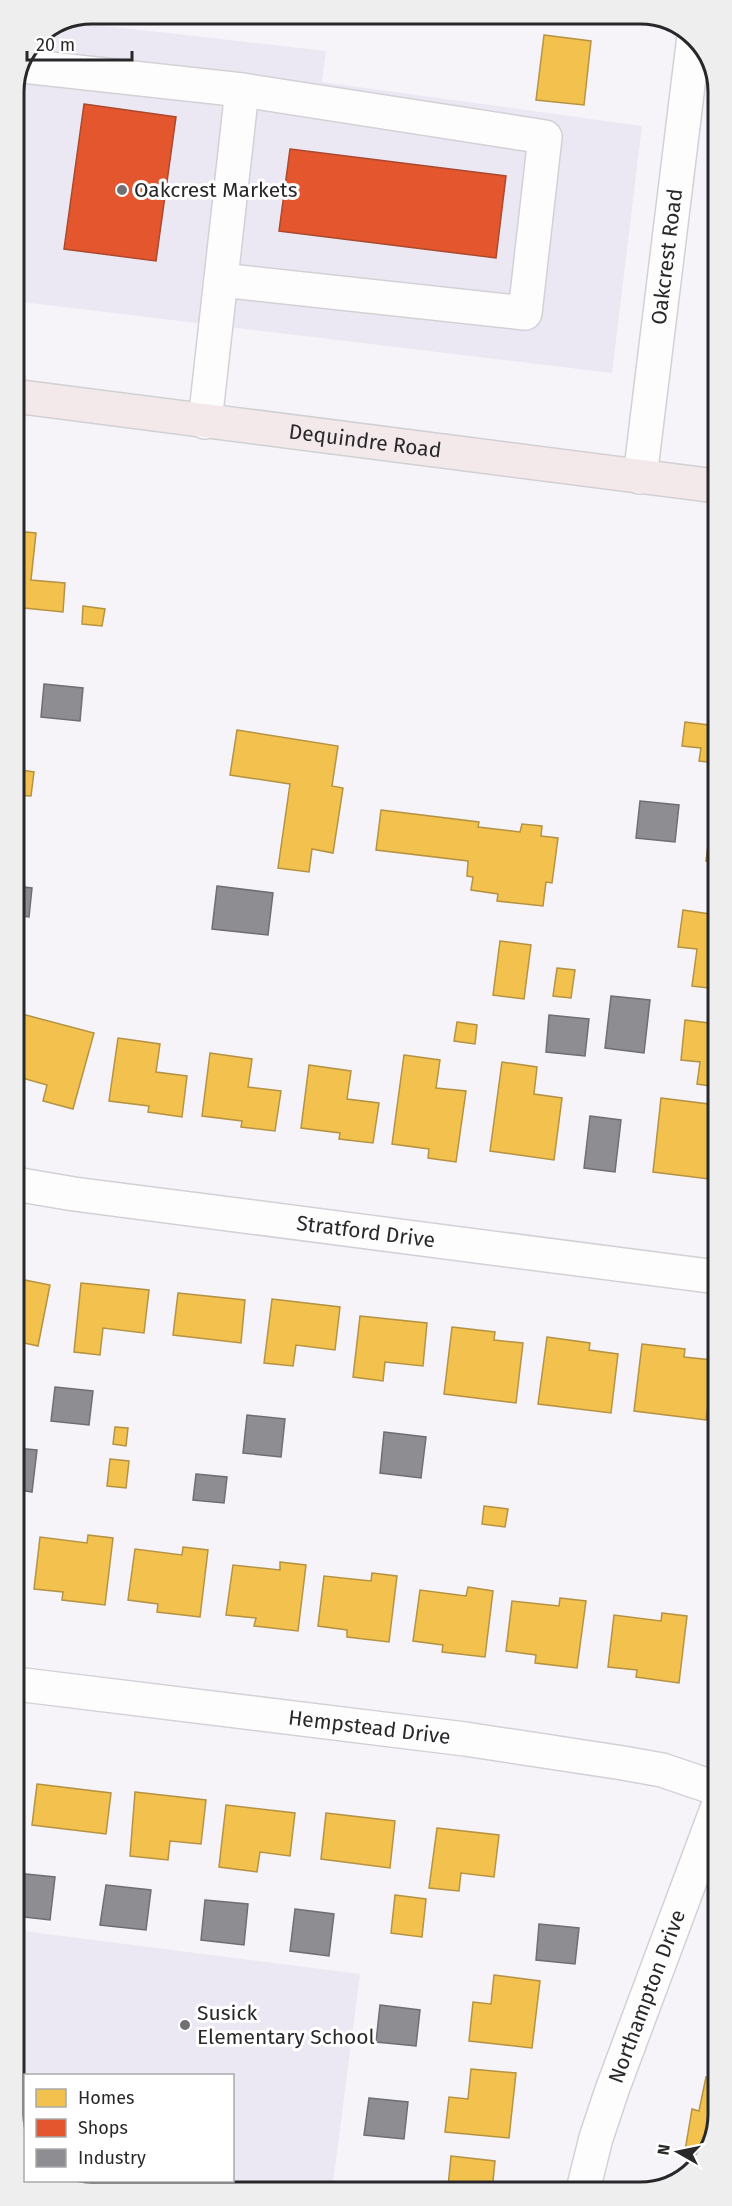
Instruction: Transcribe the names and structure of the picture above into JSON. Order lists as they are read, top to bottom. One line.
{"streets":{"main road":["Dequindre Road"],"street":["Oakcrest Road","Stratford Drive","Hempstead Drive","Northampton Drive"]},"crossings":[["Oakcrest Road","Dequindre Road"]],"places":["Oakcrest Markets","Susick Elementary School"],"legend":["Homes","Shops","Industry"],"scale_bar":"20 m","north":"left"}
